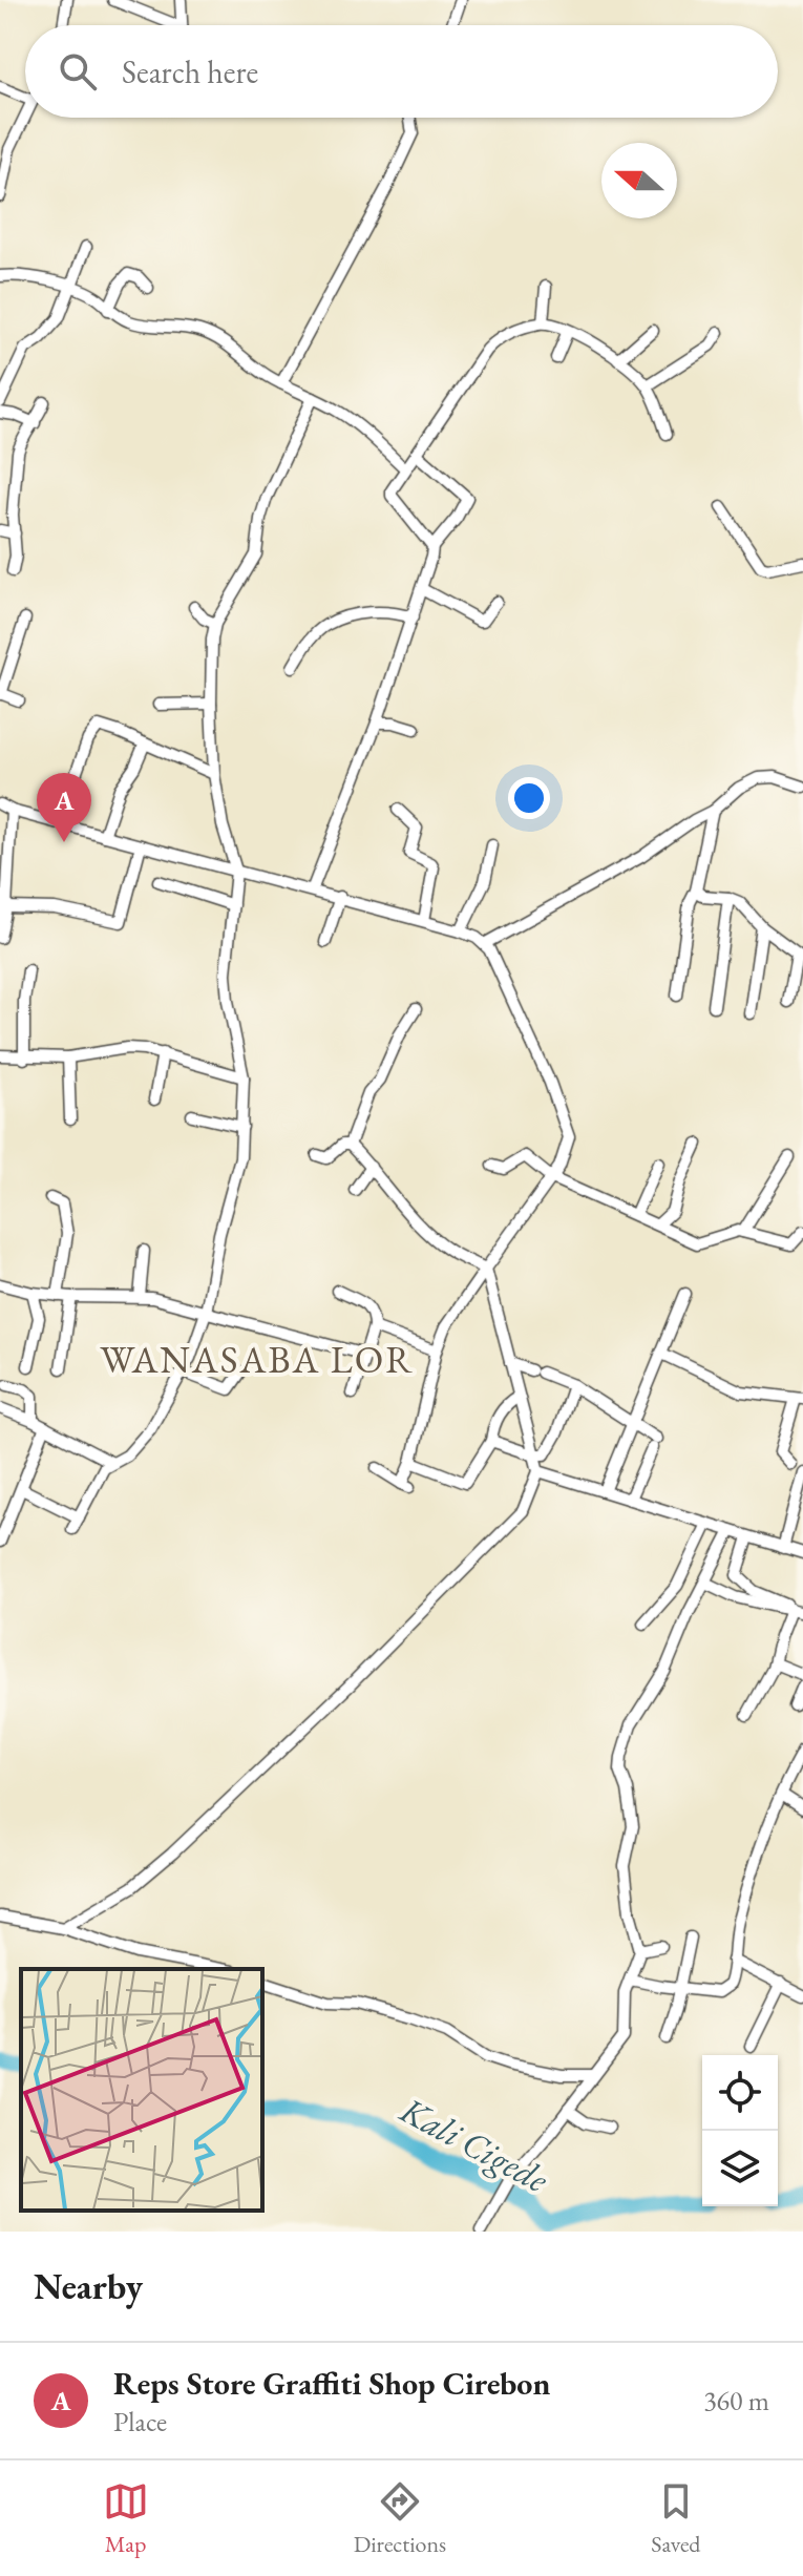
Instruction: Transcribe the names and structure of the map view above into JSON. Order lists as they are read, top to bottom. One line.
{"districts":["WANASABA LOR"],"water":["Kali Cigede"],"north":"left","page":{"search":"Search here","pins":"A","heading":"Nearby","list":[{"mark":"A","name":"Reps Store Graffiti Shop Cirebon","note":"Place","value":"360 m"}],"nav":["Map","Directions","Saved"]}}
